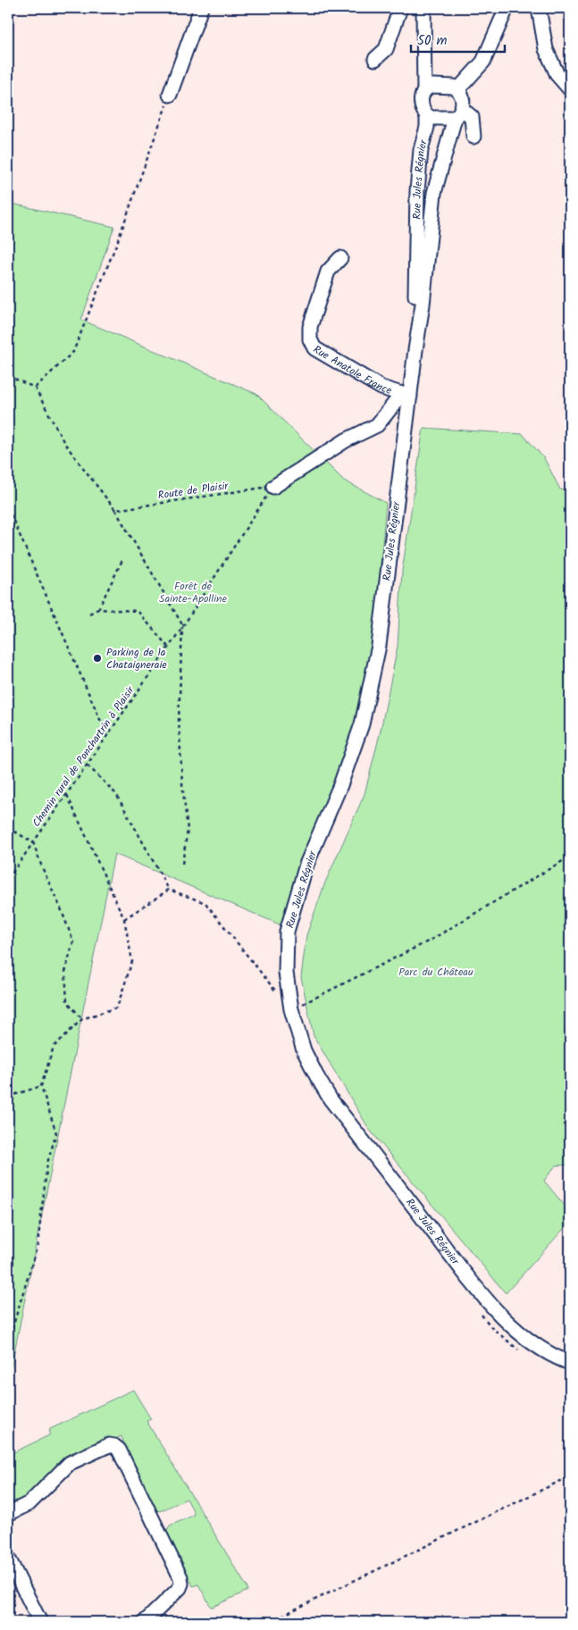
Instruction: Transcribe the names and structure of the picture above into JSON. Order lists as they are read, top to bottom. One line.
{"streets":{"street":["Rue Jules Régnier","Rue Anatole France"],"path":["Route de Plaisir","Chemin rural de Ponchartrin à Plaisir"]},"crossings":[["Rue Jules Régnier","Rue Anatole France"],["Route de Plaisir","Chemin rural de Ponchartrin à Plaisir"]],"parks":["Forêt de Sainte-Apolline","Parc du Château"],"places":["Parking de la Chataigneraie"],"scale_bar":"50 m"}
